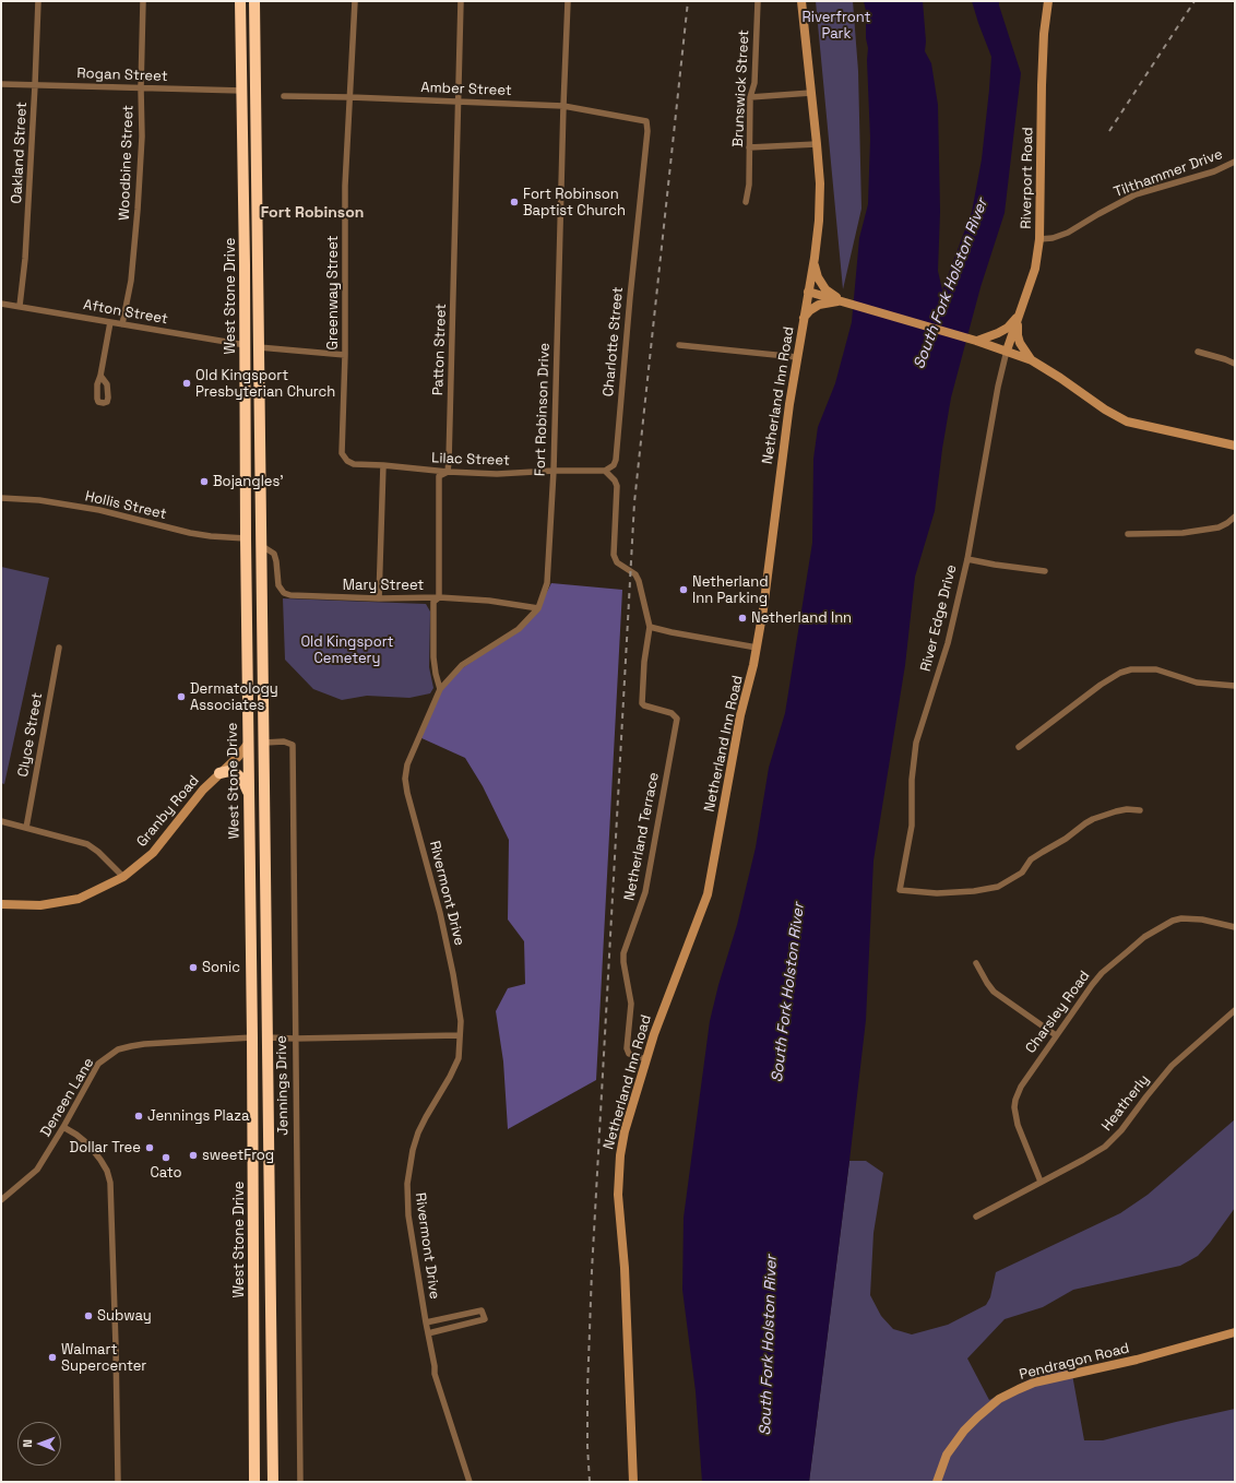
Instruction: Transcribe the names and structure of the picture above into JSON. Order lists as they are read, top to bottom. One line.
{"streets":{"highway":["West Stone Drive"],"main road":["Riverport Road","Netherland Inn Road","Granby Road","Pendragon Road"],"street":["Rogan Street","Brunswick Street","Amber Street","Oakland Street","Woodbine Street","Tilthammer Drive","Greenway Street","Afton Street","Charlotte Street","Patton Street","Fort Robinson Drive","Lilac Street","Hollis Street","Mary Street","River Edge Drive","Clyce Street","Netherland Terrace","Rivermont Drive","Charsley Road","Jennings Drive","Deneen Lane","Heatherly"]},"crossings":[["Rogan Street","Oakland Street"],["Rogan Street","Woodbine Street"],["Rogan Street","West Stone Drive"],["Amber Street","Greenway Street"],["Amber Street","Charlotte Street"],["Amber Street","Patton Street"],["Amber Street","Fort Robinson Drive"],["Oakland Street","Afton Street"],["Woodbine Street","Afton Street"],["Tilthammer Drive","Riverport Road"],["Riverport Road","River Edge Drive"],["Greenway Street","Lilac Street"],["West Stone Drive","Afton Street"],["West Stone Drive","Hollis Street"],["West Stone Drive","Mary Street"],["West Stone Drive","Granby Road"],["West Stone Drive","Jennings Drive"],["West Stone Drive","Deneen Lane"],["Charlotte Street","Lilac Street"],["Patton Street","Fort Robinson Drive"],["Patton Street","Lilac Street"],["Patton Street","Mary Street"],["Netherland Inn Road","Netherland Terrace"],["Fort Robinson Drive","Lilac Street"],["Fort Robinson Drive","Mary Street"],["Fort Robinson Drive","Rivermont Drive"],["Charsley Road","Heatherly"]],"districts":["Fort Robinson"],"water":["South Fork Holston River"],"parks":["Riverfront Park","Old Kingsport Cemetery"],"places":["Fort Robinson Baptist Church","Old Kingsport Presbyterian Church","Bojangles'","Netherland Inn Parking","Netherland Inn","Dermatology Associates","Sonic","Jennings Plaza","Dollar Tree","sweetFrog","Cato","Subway","Walmart Supercenter"],"north":"left"}
